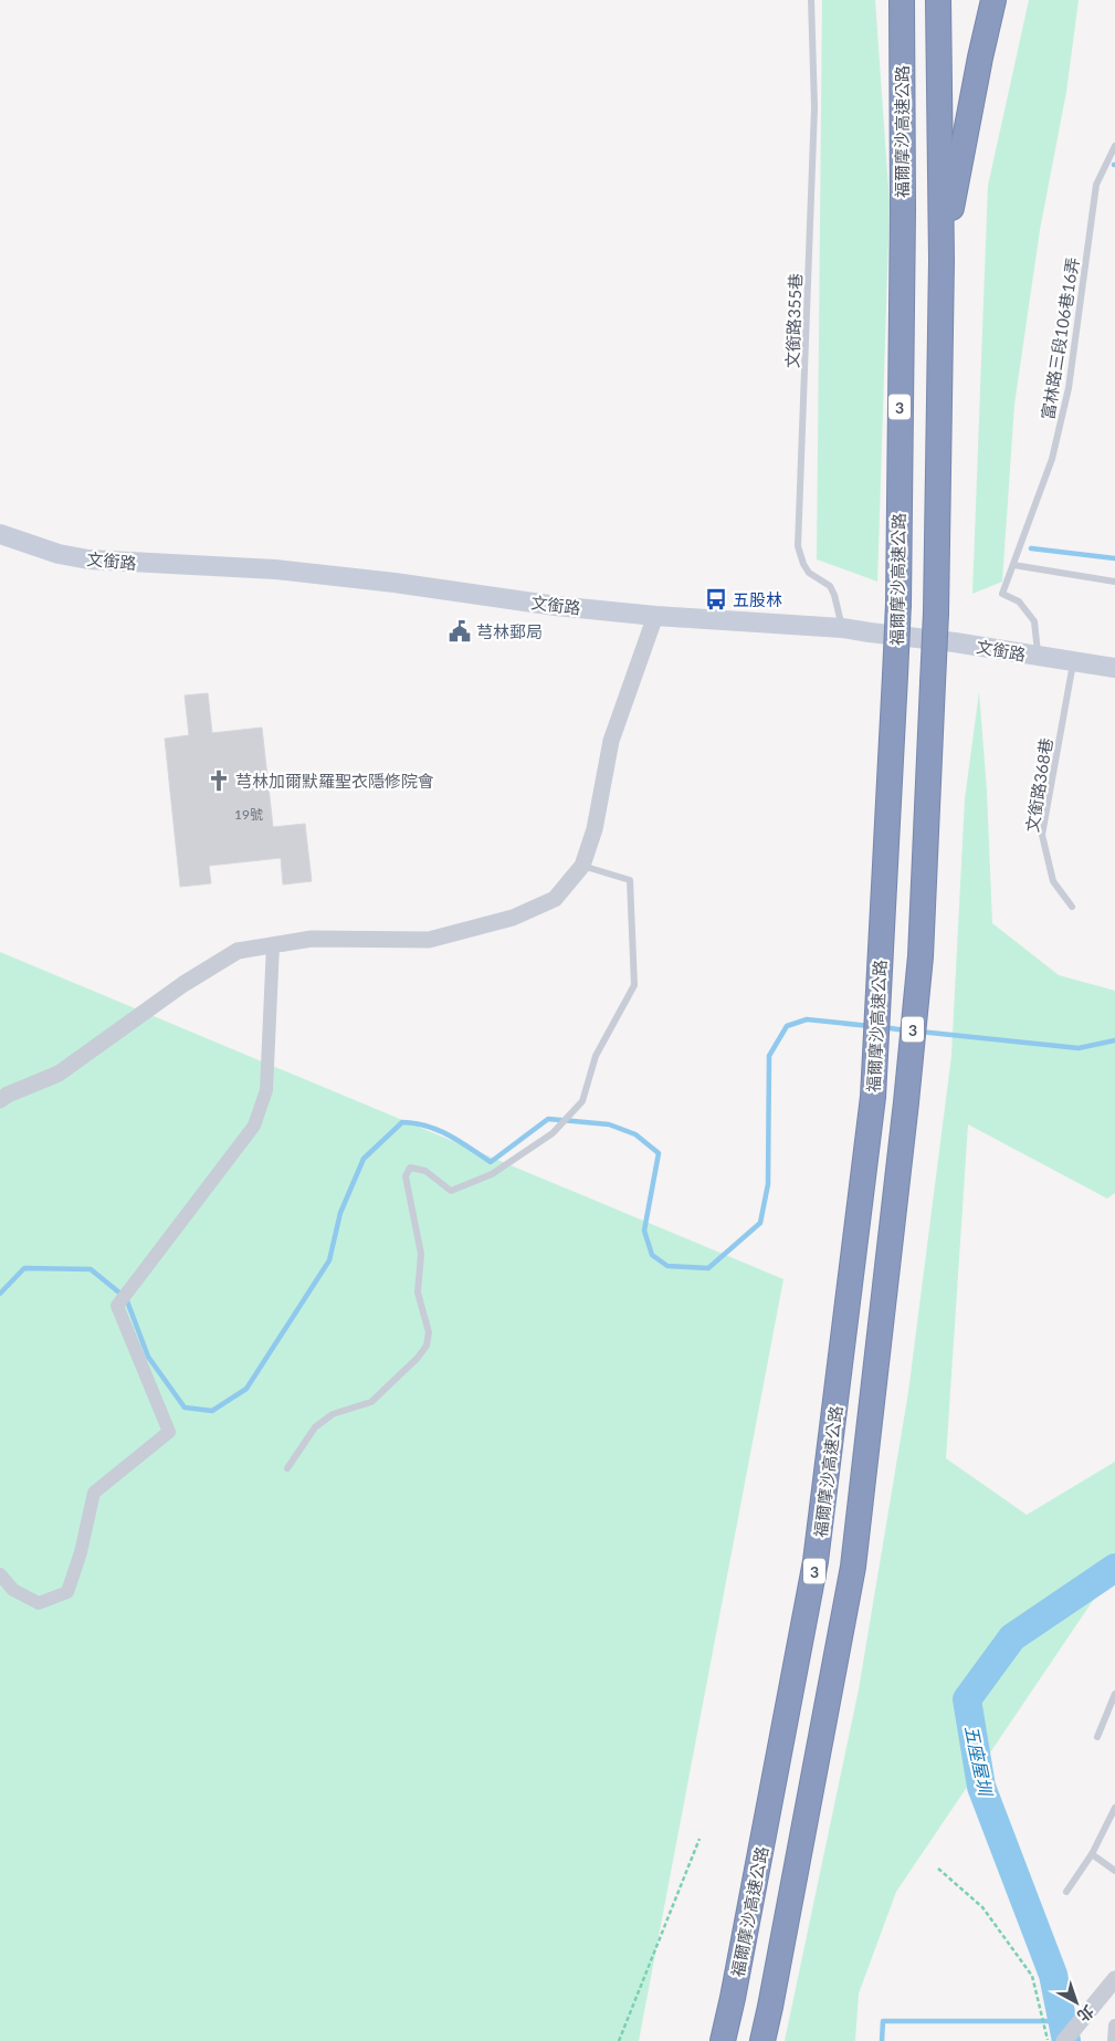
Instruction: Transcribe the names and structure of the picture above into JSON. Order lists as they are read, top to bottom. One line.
{"streets":{"highway":["福爾摩沙高速公路","3"],"main road":["文銜路"],"lane":["文銜路355巷","富林路三段106巷16弄","文銜路368巷"]},"crossings":[["文銜路355巷","文銜路"],["富林路三段106巷16弄","文銜路"],["文銜路","文銜路368巷"]],"water":["五座屋圳"],"places":{"bus stop":["五股林"],"public building":["芎林郵局"],"church":["芎林加爾默羅聖衣隱修院會"]},"house_numbers":["19號"],"north":"bottom right"}
